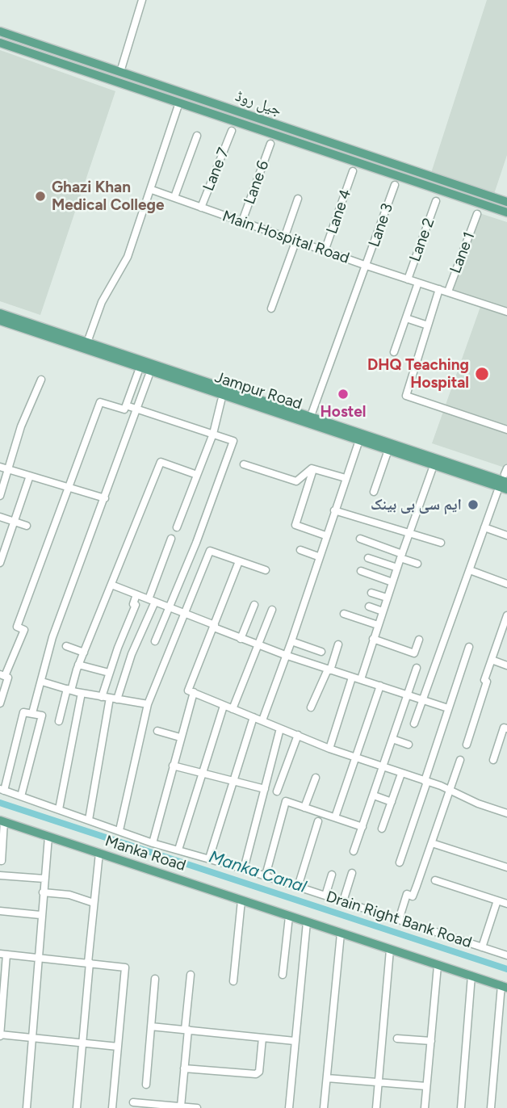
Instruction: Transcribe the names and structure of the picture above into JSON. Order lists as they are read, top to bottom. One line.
{"streets":{"main road":["جیل روڈ","Jampur Road","Manka Road"],"street":["Lane 7","Lane 6","Lane 4","Lane 3","Main Hospital Road","Lane 2","Lane 1","Drain Right Bank Road"]},"crossings":[["Lane 7","Main Hospital Road"],["Lane 6","Main Hospital Road"],["Lane 4","Main Hospital Road"],["Lane 3","Main Hospital Road"],["Lane 3","Jampur Road"],["Main Hospital Road","Lane 2"],["Main Hospital Road","Lane 1"]],"water":["Manka Canal"],"places":["Ghazi Khan Medical College","DHQ Teaching Hospital","Hostel","ایم سی بی بینک"]}
